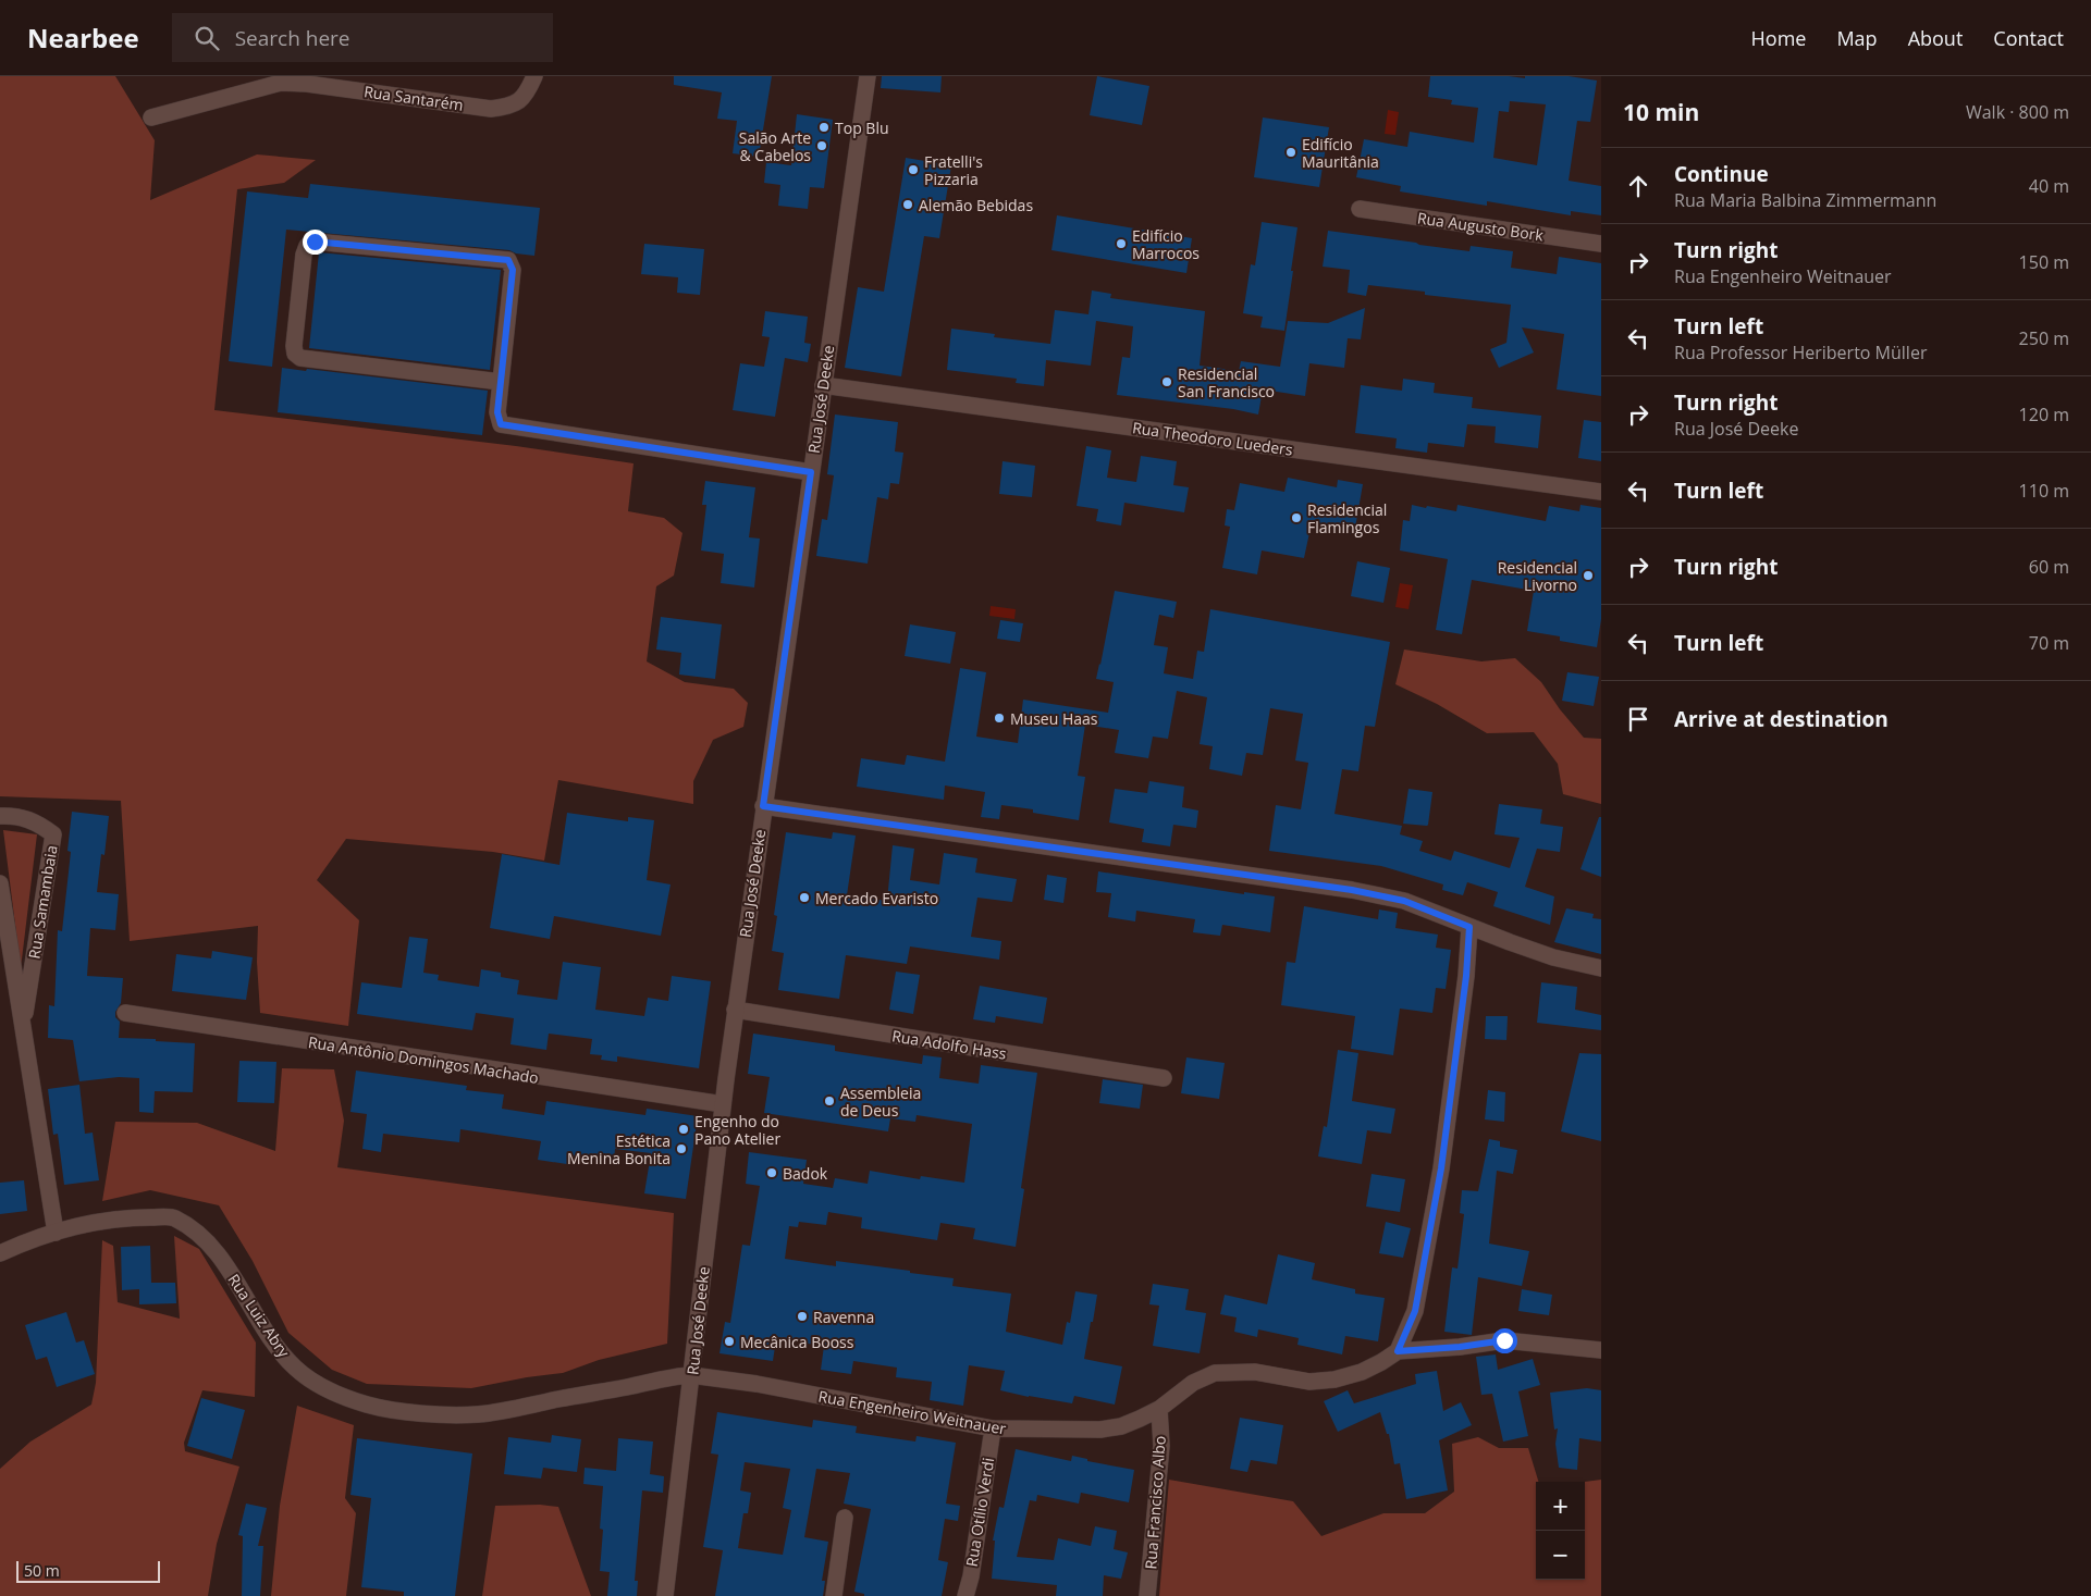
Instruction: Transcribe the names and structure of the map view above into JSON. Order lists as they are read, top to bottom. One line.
{"streets":{"street":["Rua Santarém","Rua Augusto Bork","Rua José Deeke","Rua Theodoro Lueders","Rua Samambaia","Rua Adolfo Hass","Rua Antônio Domingos Machado","Rua Luiz Abry","Rua Engenheiro Weitnauer","Rua Francisco Albo","Rua Otílio Verdi"]},"crossings":[["Rua José Deeke","Rua Theodoro Lueders"],["Rua José Deeke","Rua Adolfo Hass"],["Rua José Deeke","Rua Antônio Domingos Machado"],["Rua José Deeke","Rua Luiz Abry"],["Rua José Deeke","Rua Engenheiro Weitnauer"],["Rua Samambaia","Rua Luiz Abry"],["Rua Luiz Abry","Rua Engenheiro Weitnauer"],["Rua Engenheiro Weitnauer","Rua Francisco Albo"],["Rua Engenheiro Weitnauer","Rua Otílio Verdi"]],"places":["Top Blu","Salão Arte & Cabelos","Edifício Mauritânia","Fratelli's Pizzaria","Alemão Bebidas","Edifício Marrocos","Residencial San Francisco","Residencial Flamingos","Residencial Livorno","Museu Haas","Mercado Evaristo","Assembleia de Deus","Engenho do Pano Atelier","Estética Menina Bonita","Badok","Ravenna","Mecânica Booss"],"scale_bar":"50 m","page":{"header":"Nearbee","search":"Search here","nav":["Home","Map","About","Contact"],"heading":["10 min","Walk · 800 m"],"list":[["Continue","Rua Maria Balbina Zimmermann","40 m"],["Turn right","Rua Engenheiro Weitnauer","150 m"],["Turn left","Rua Professor Heriberto Müller","250 m"],["Turn right","Rua José Deeke","120 m"],["Turn left","110 m"],["Turn right","60 m"],["Turn left","70 m"],"Arrive at destination"],"map_buttons":["+","−"],"scale":"50 m"}}
